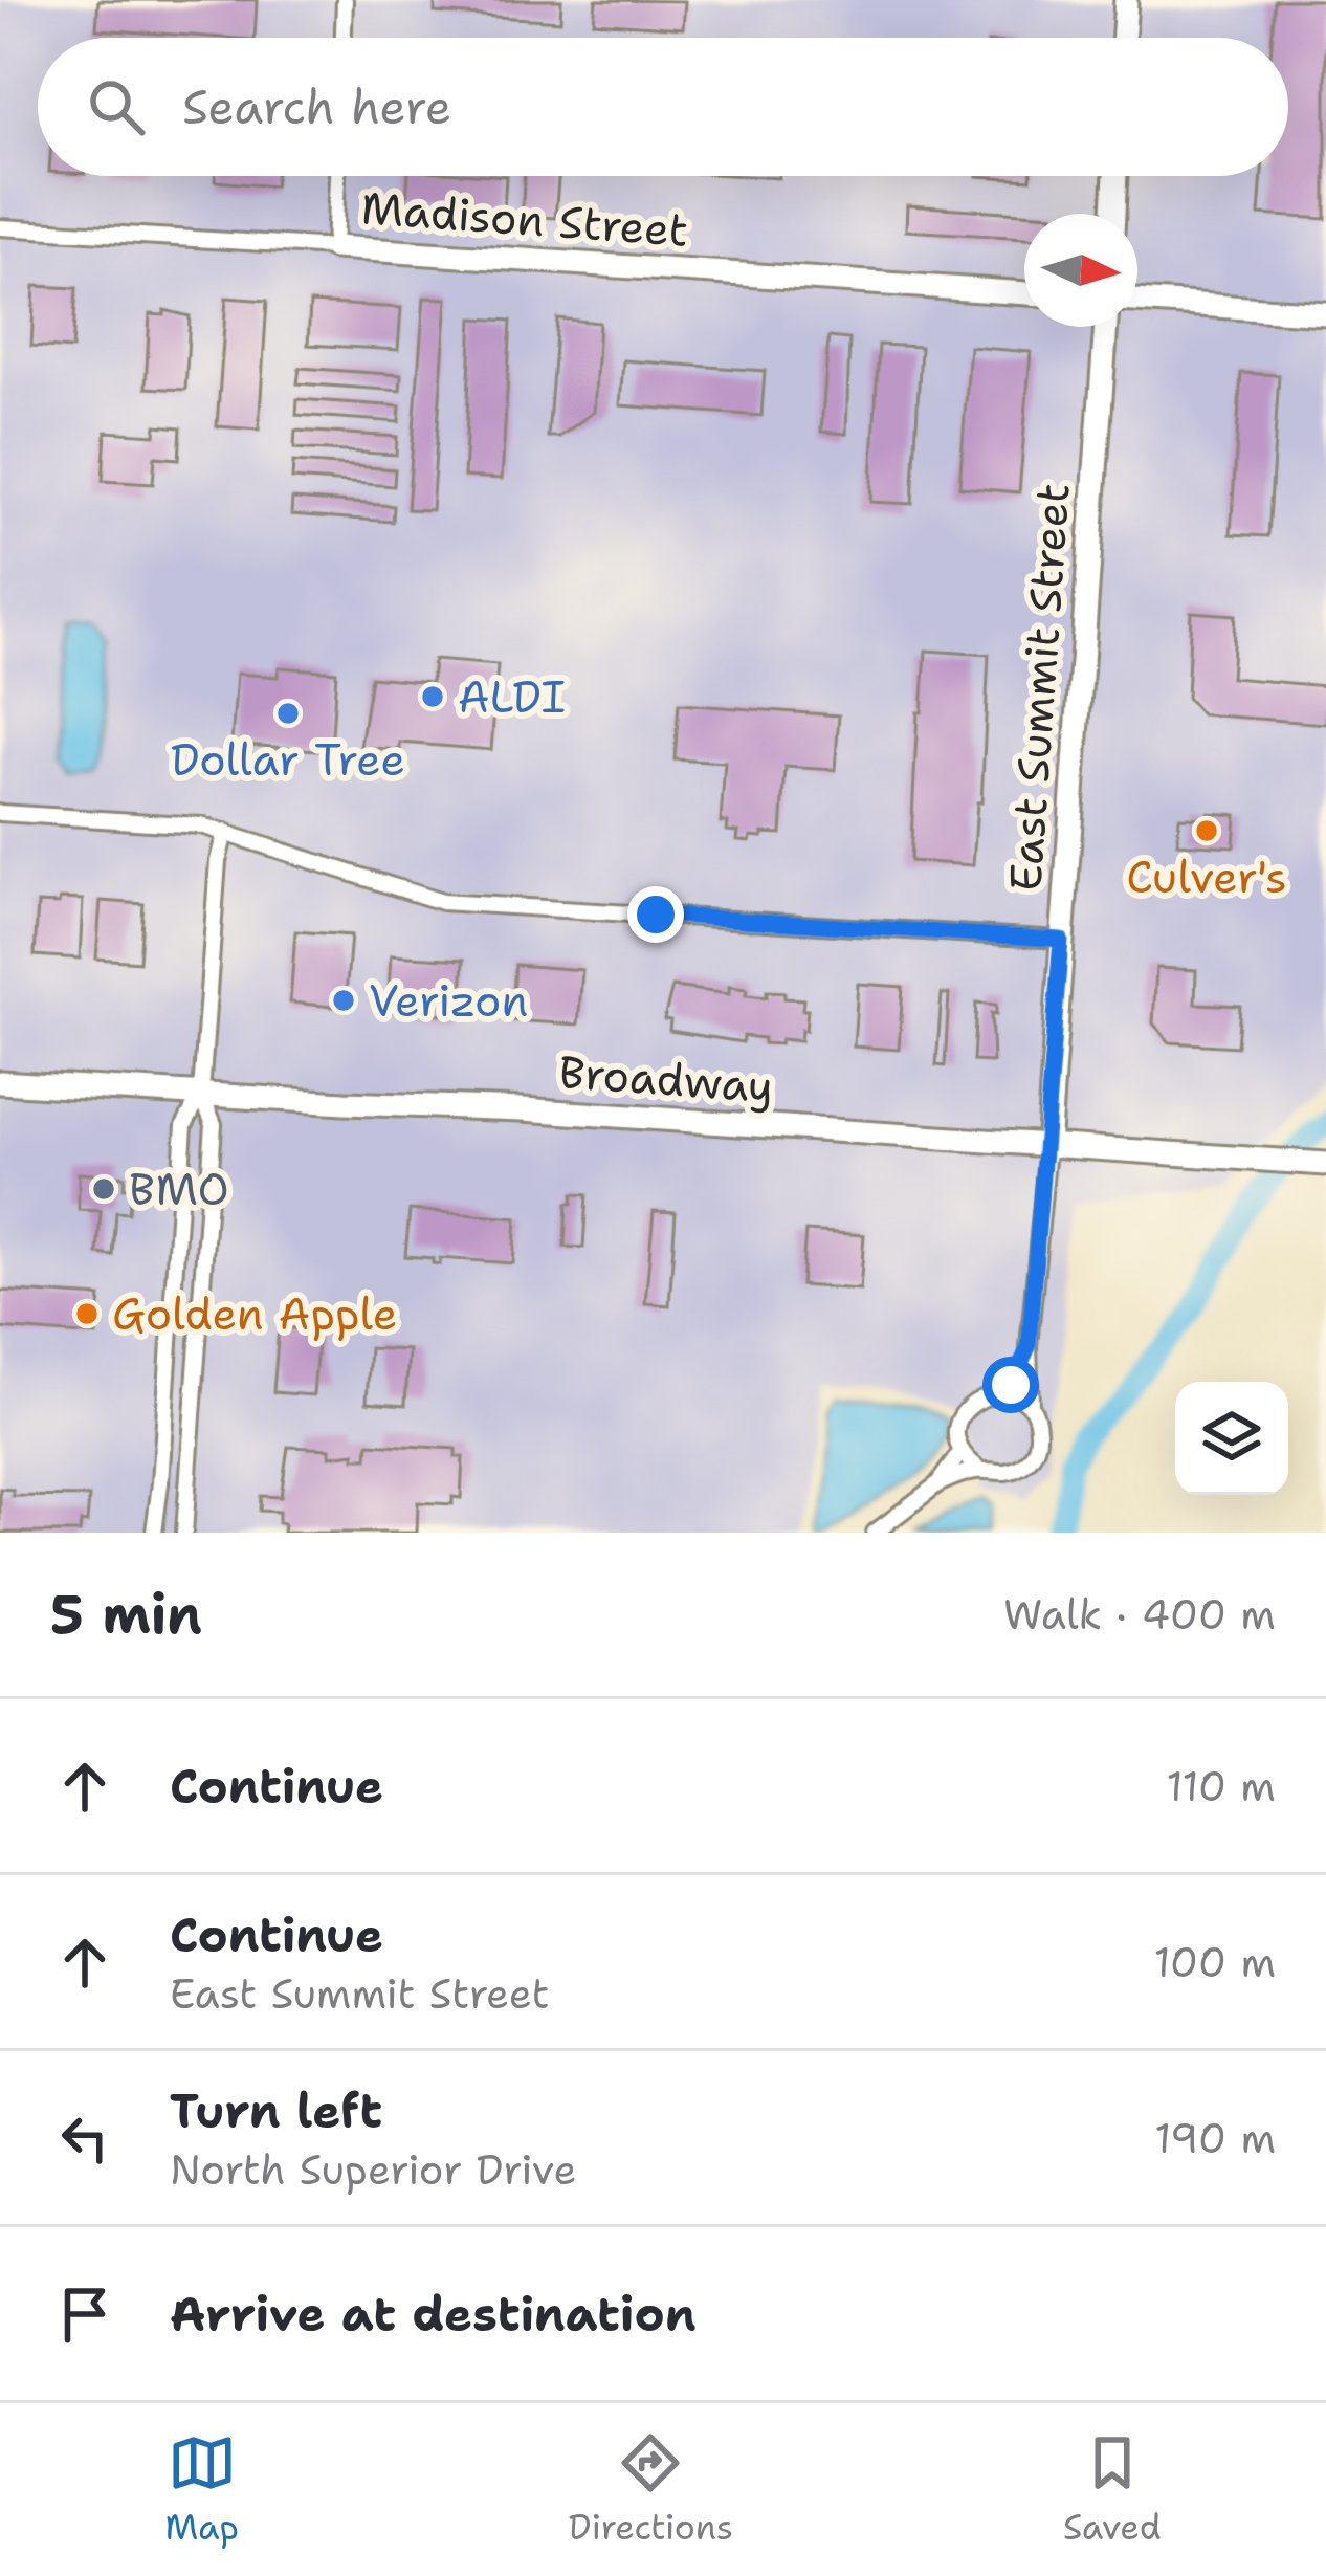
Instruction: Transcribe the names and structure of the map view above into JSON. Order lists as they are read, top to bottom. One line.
{"streets":{"street":["Madison Street","East Summit Street","Broadway"]},"crossings":[["East Summit Street","Broadway"]],"places":["ALDI","Dollar Tree","Culver's","Verizon","BMO","Golden Apple"],"north":"right","page":{"search":"Search here","heading":["5 min","Walk · 400 m"],"list":[["Continue","110 m"],["Continue","East Summit Street","100 m"],["Turn left","North Superior Drive","190 m"],"Arrive at destination"],"nav":["Map","Directions","Saved"]}}
